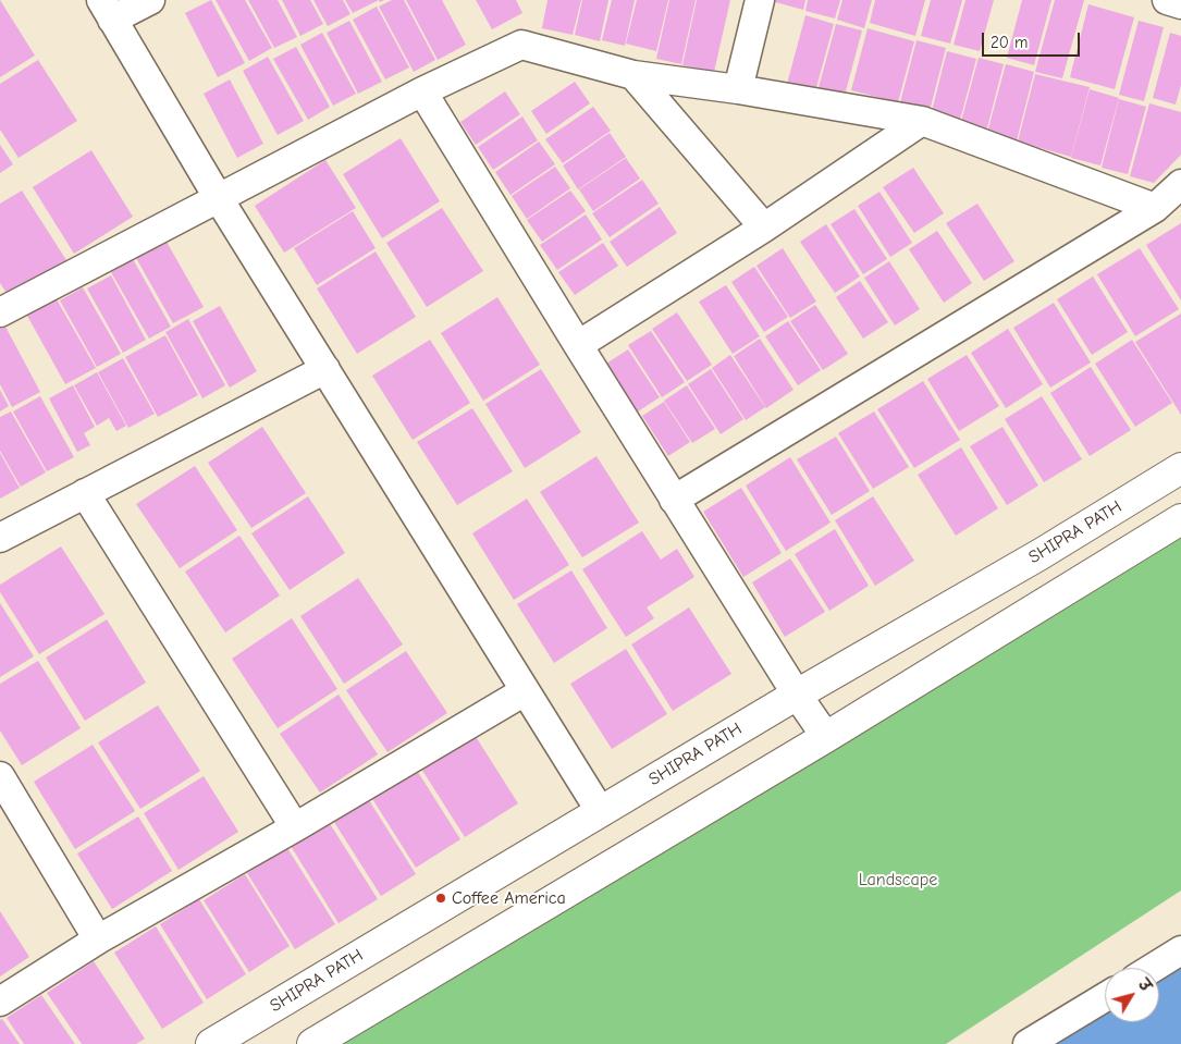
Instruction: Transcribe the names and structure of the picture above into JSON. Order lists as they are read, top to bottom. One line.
{"streets":{"street":["SHIPRA PATH"]},"parks":["Landscape"],"places":["Coffee America"],"scale_bar":"20 m","north":"top right"}
